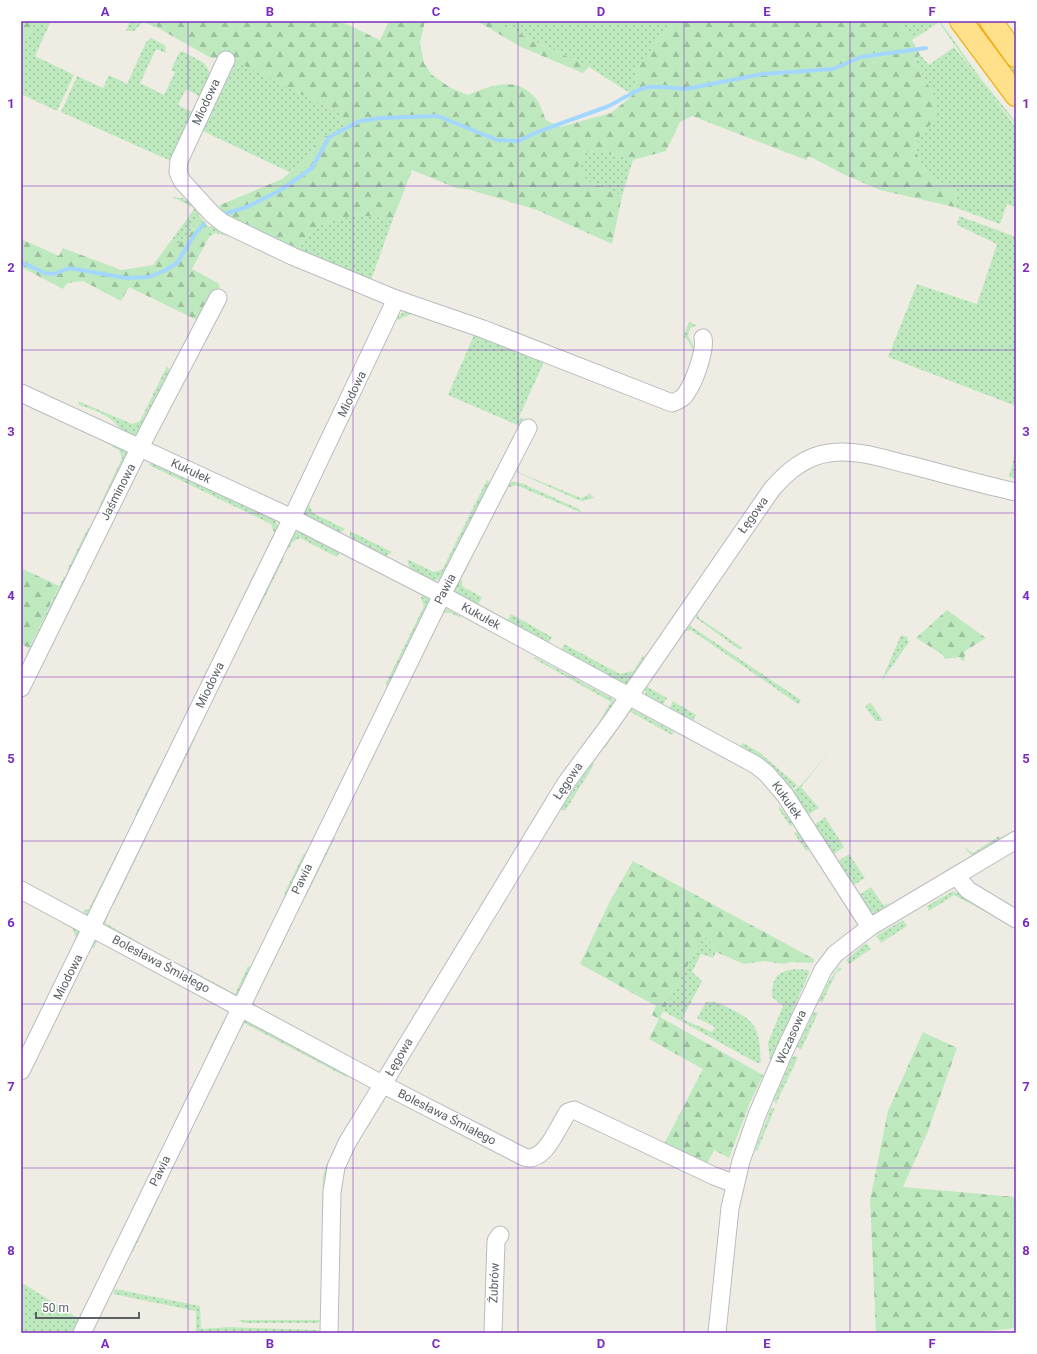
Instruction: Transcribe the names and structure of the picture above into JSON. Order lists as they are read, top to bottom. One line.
{"streets":{"street":["Miodowa","Kukułek","Jaśminowa","Łęgowa","Pawia","Bolesława Śmiałego","Wczasowa","Żubrów"]},"crossings":[["Miodowa","Kukułek"],["Miodowa","Bolesława Śmiałego"],["Kukułek","Jaśminowa"],["Kukułek","Łęgowa"],["Kukułek","Pawia"],["Kukułek","Wczasowa"],["Łęgowa","Bolesława Śmiałego"],["Pawia","Bolesława Śmiałego"],["Bolesława Śmiałego","Wczasowa"]],"scale_bar":"50 m","grid":{"columns":["A","B","C","D","E","F"],"rows":["1","2","3","4","5","6","7","8"]}}
